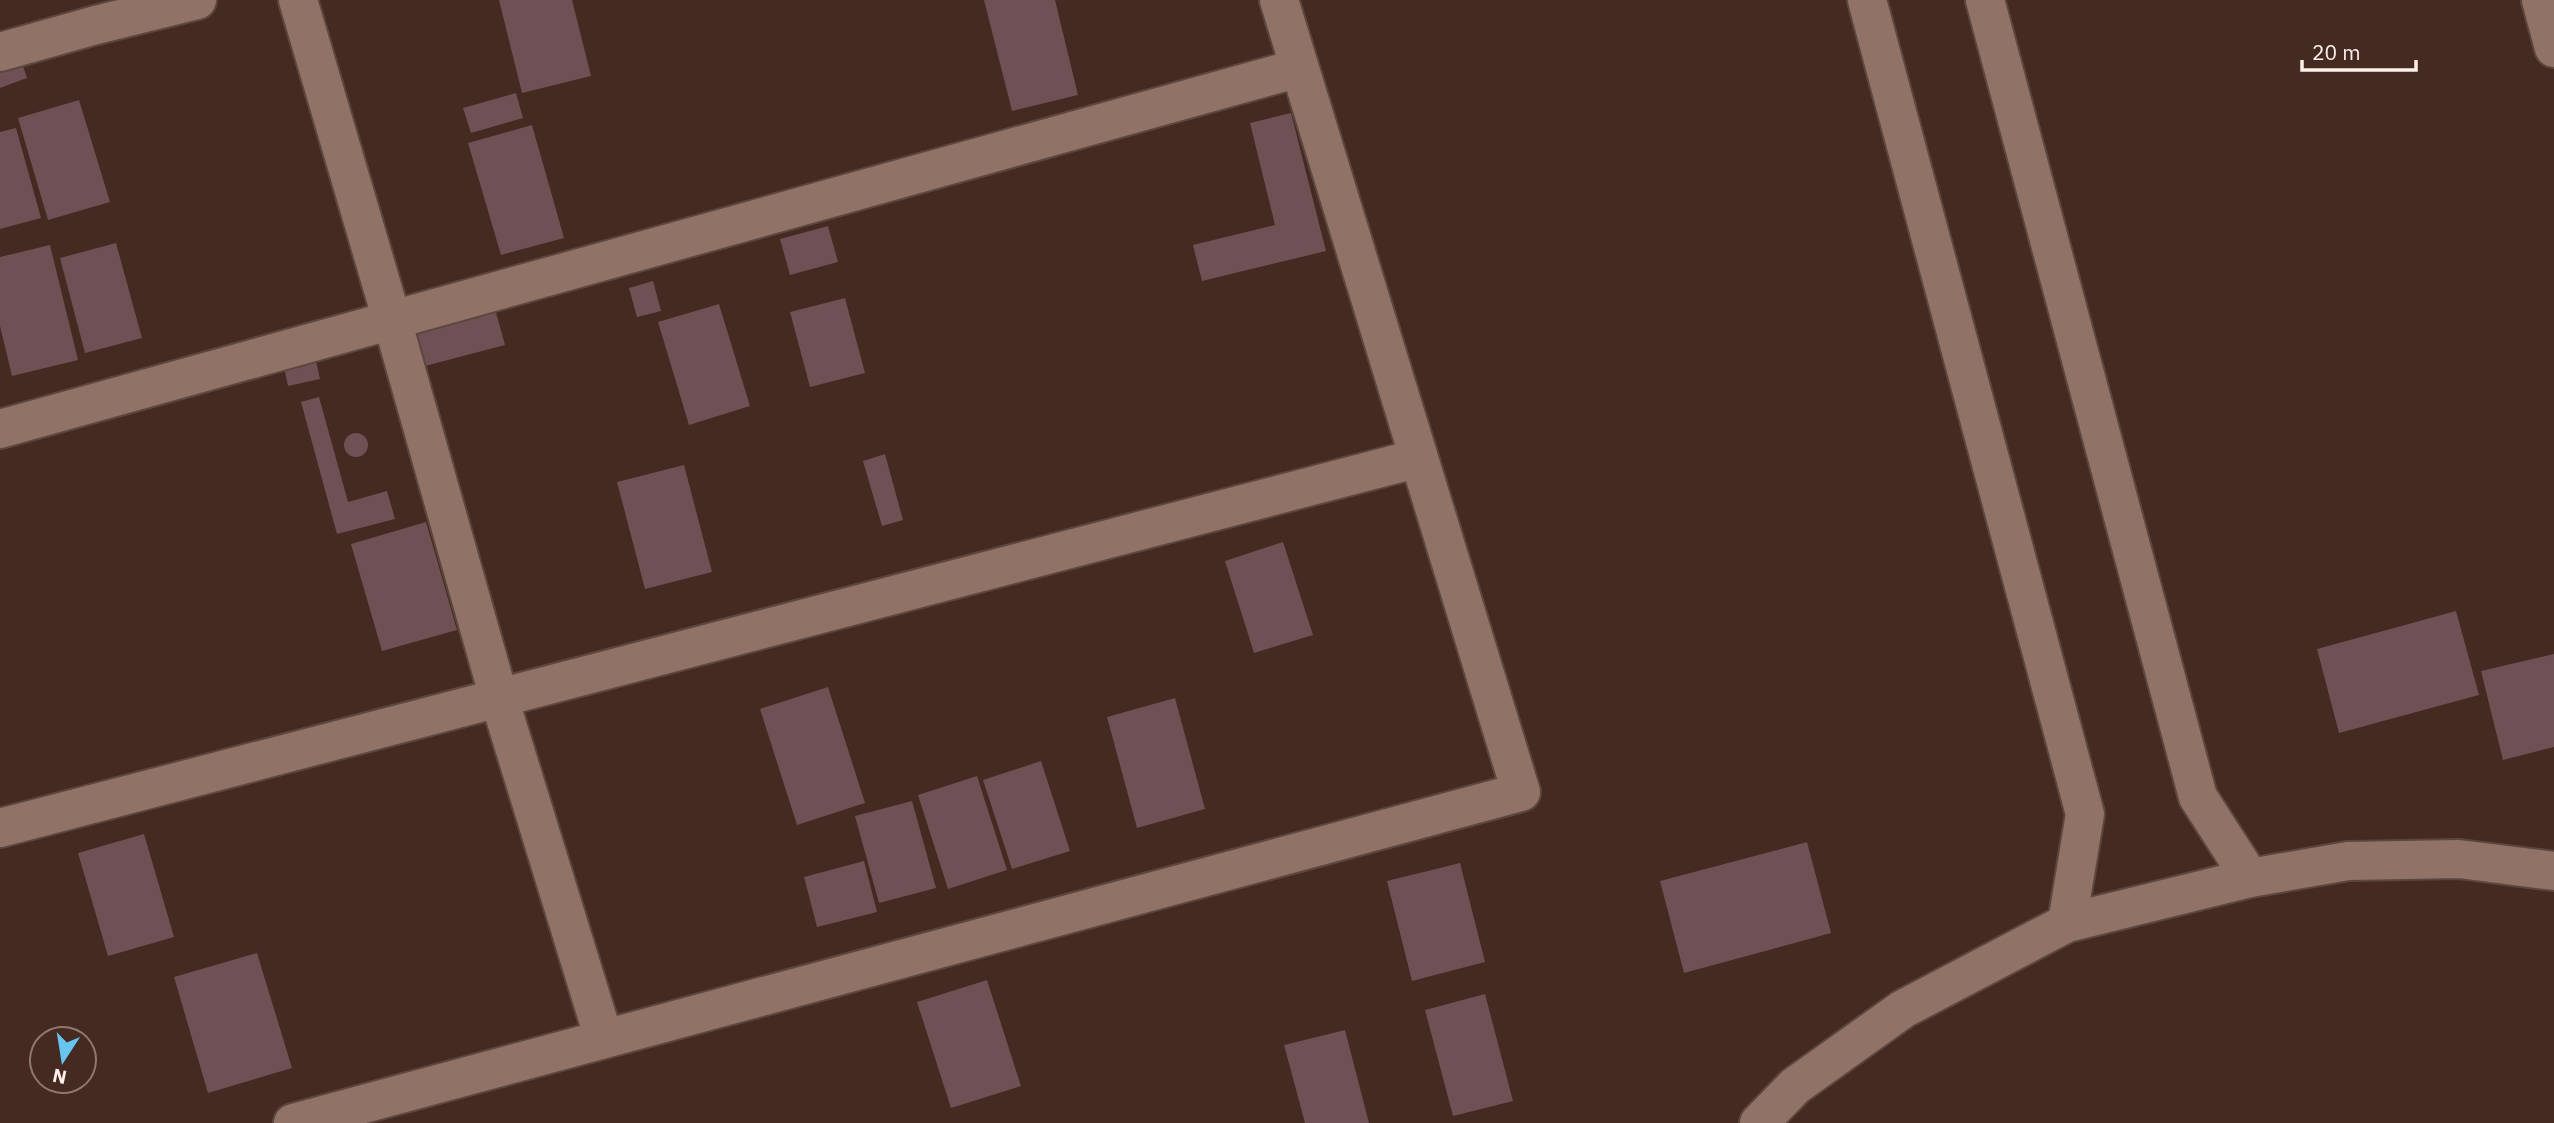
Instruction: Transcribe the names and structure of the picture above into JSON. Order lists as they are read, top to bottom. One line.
{"scale_bar":"20 m","north":"bottom"}
